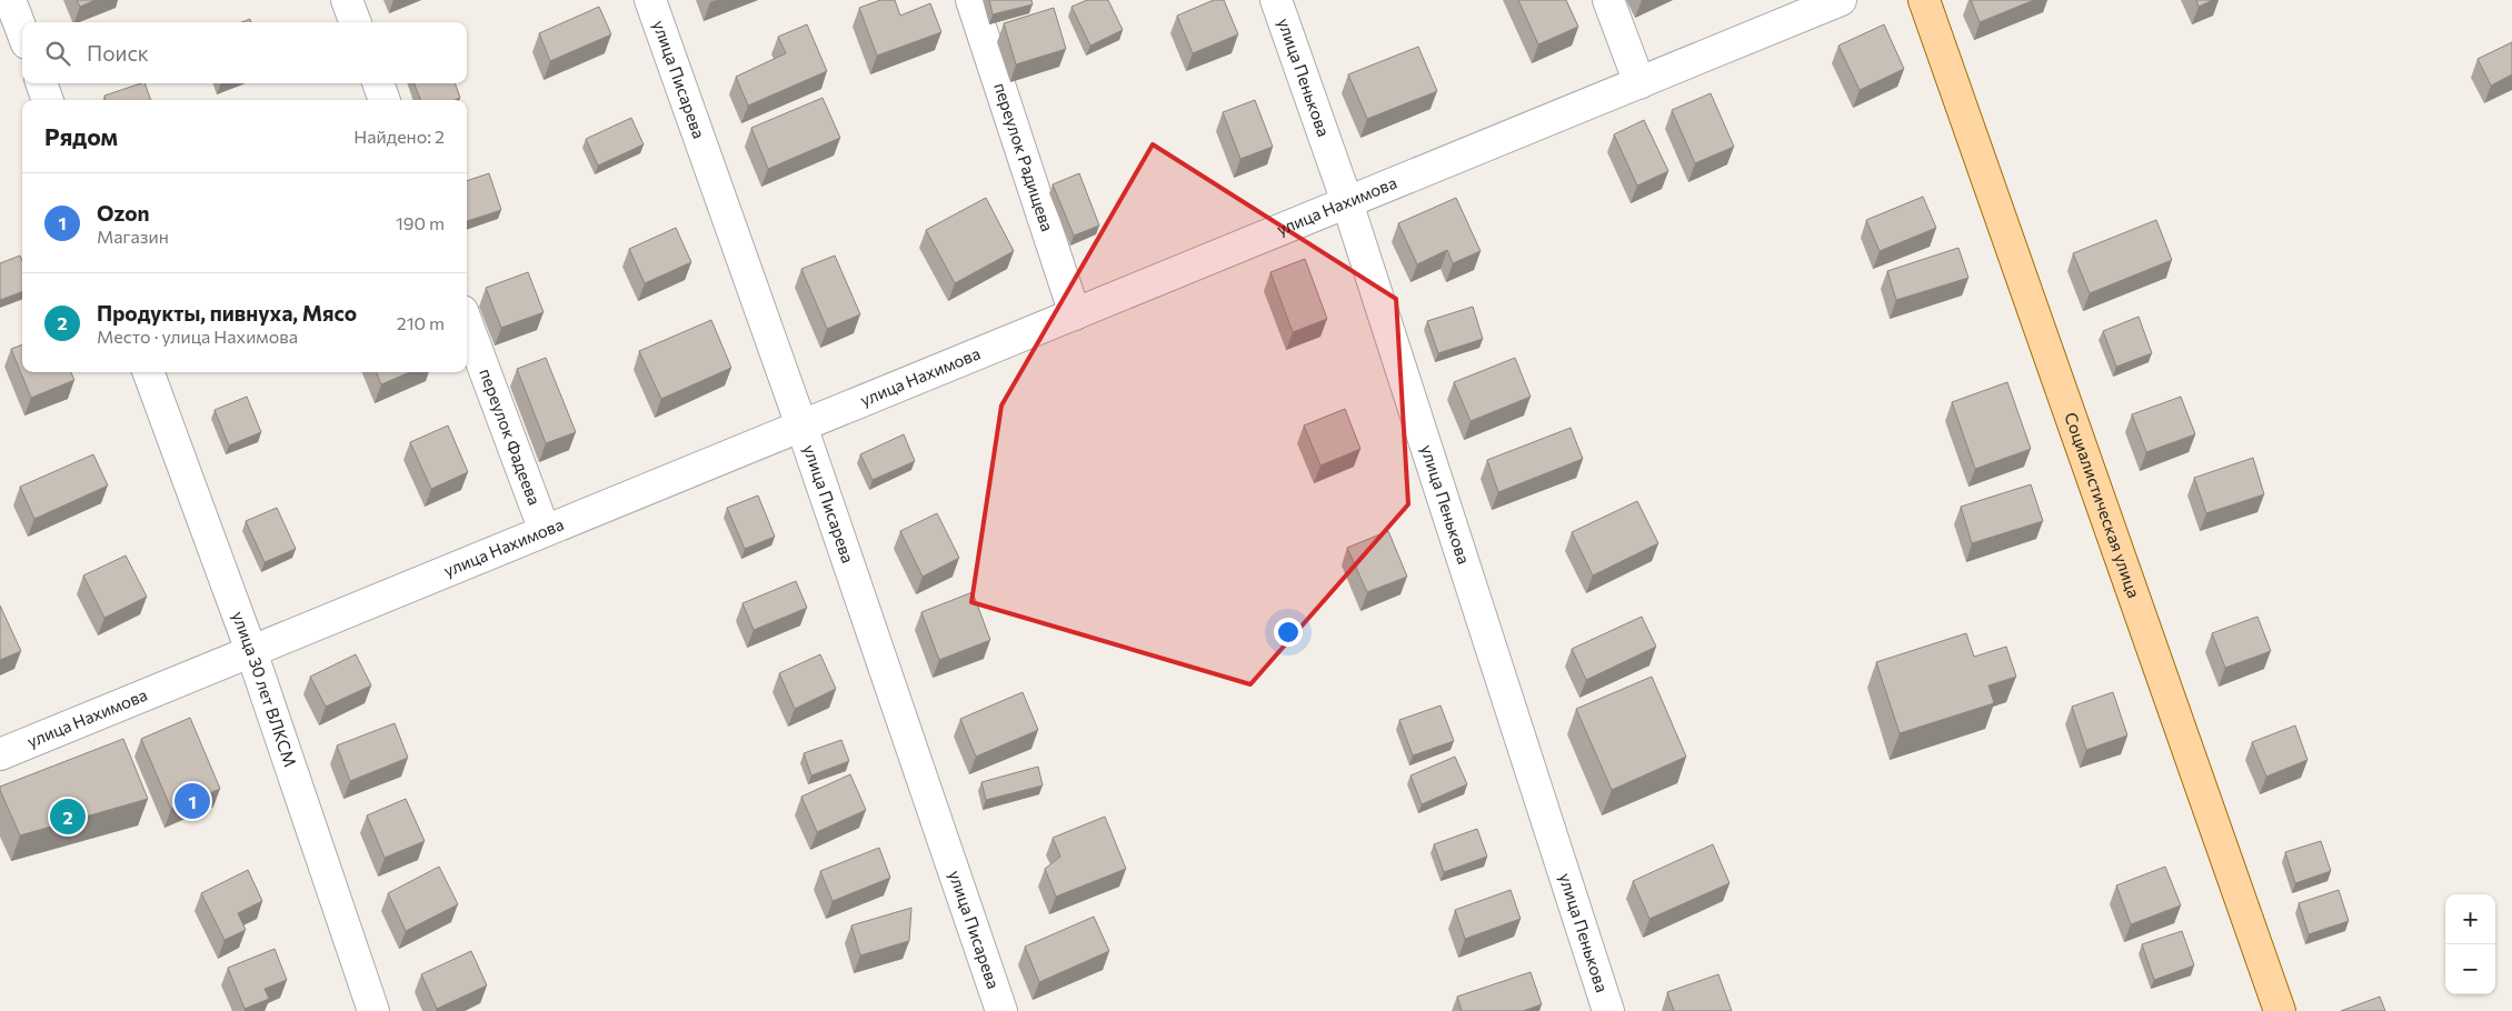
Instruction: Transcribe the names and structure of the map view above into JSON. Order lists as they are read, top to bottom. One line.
{"streets":{"main road":["Социалистическая улица"],"street":["улица Пенькова","улица Писарева","переулок Радищева","улица Нахимова","переулок Фадеева","улица 30 лет ВЛКСМ"]},"crossings":[["улица Пенькова","улица Нахимова"],["улица Писарева","улица Нахимова"],["переулок Радищева","улица Нахимова"],["улица Нахимова","переулок Фадеева"],["улица Нахимова","улица 30 лет ВЛКСМ"]],"page":{"search":"Поиск","heading":["Рядом","Найдено: 2"],"list":[{"mark":"1","name":"Ozon","note":"Магазин","value":"190 m"},{"mark":"2","name":"Продукты, пивнуха, Мясо","note":"Место · улица Нахимова","value":"210 m"}],"pins":["1","2"],"map_buttons":["+","−"]}}
